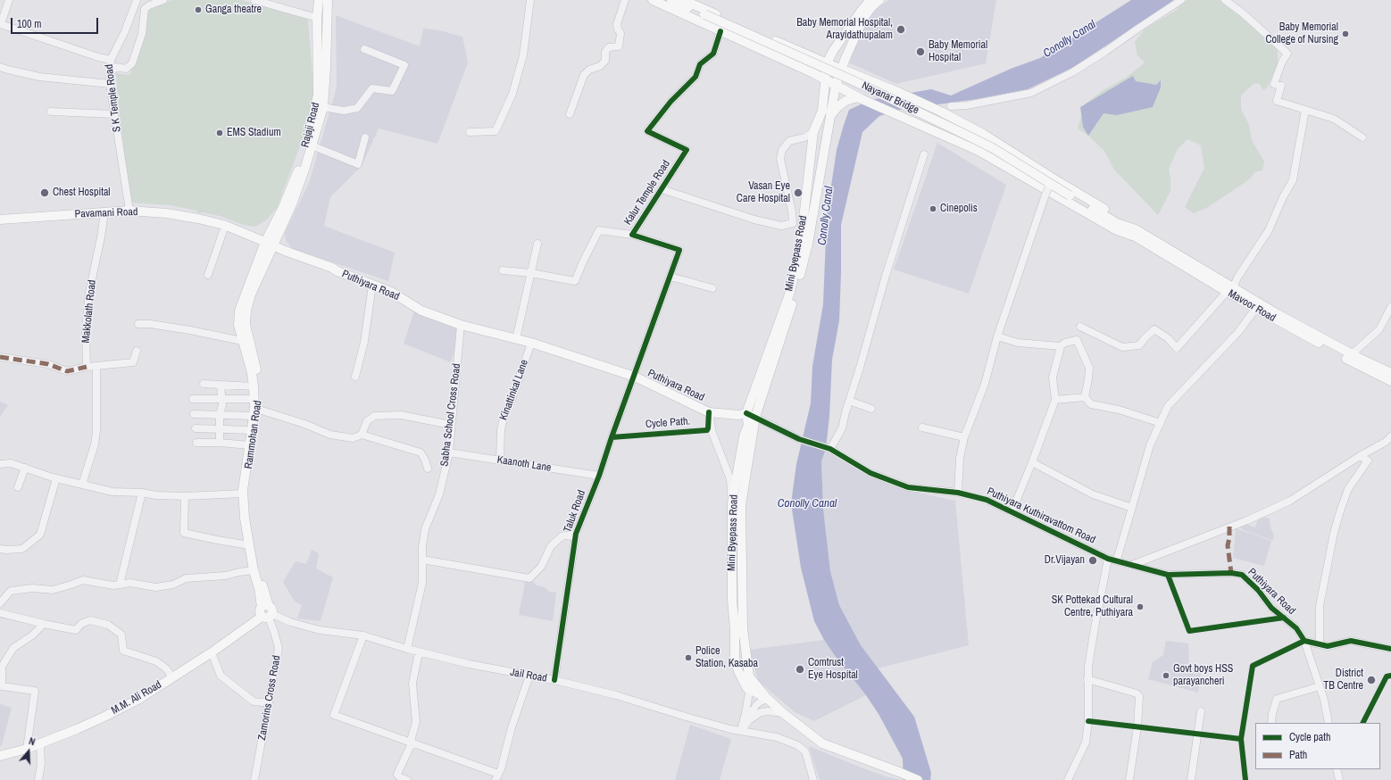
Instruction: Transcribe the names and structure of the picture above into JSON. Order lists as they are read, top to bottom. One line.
{"streets":{"main road":["Nayanar Bridge","Rajaji Road","Pavamani Road","Mini Byepass Road","Puthiyara Road","Mavoor Road","Rammohan Road","M.M. Ali Road"],"street":["S K Temple Road","Kalur Temple Road","Makkolath Road","Kinattinkal Lane","Sabha School Cross Road","Kaanoth Lane","Taluk Road","Puthiyara Kuthiravattom Road","Jail Road","Zamorins Cross Road"],"cycle path":["Cycle Path."]},"crossings":[["S K Temple Road","Pavamani Road"],["Nayanar Bridge","Mavoor Road"],["Rajaji Road","Pavamani Road"],["Rajaji Road","Puthiyara Road"],["Rajaji Road","Rammohan Road"],["Kalur Temple Road","Puthiyara Road"],["Kalur Temple Road","Taluk Road"],["Pavamani Road","Puthiyara Road"],["Pavamani Road","Makkolath Road"],["Pavamani Road","Rammohan Road"],["Mini Byepass Road","Puthiyara Road"],["Mini Byepass Road","Puthiyara Kuthiravattom Road"],["Puthiyara Road","Kinattinkal Lane"],["Puthiyara Road","Sabha School Cross Road"],["Puthiyara Road","Rammohan Road"],["Puthiyara Road","Taluk Road"],["Puthiyara Road","Puthiyara Kuthiravattom Road"],["Kinattinkal Lane","Kaanoth Lane"],["Sabha School Cross Road","Kaanoth Lane"],["Sabha School Cross Road","Jail Road"],["Rammohan Road","Jail Road"],["Rammohan Road","M.M. Ali Road"],["Rammohan Road","Zamorins Cross Road"],["Kaanoth Lane","Taluk Road"],["Taluk Road","Jail Road"],["Jail Road","M.M. Ali Road"],["Jail Road","Zamorins Cross Road"],["M.M. Ali Road","Zamorins Cross Road"]],"water":["Conolly Canal"],"places":["Ganga theatre","Baby Memorial Hospital, Arayidathupalam","Baby Memorial College of Nursing","Baby Memorial Hospital","EMS Stadium","Chest Hospital","Vasan Eye Care Hospital","Cinepolis","Dr.Vijayan","SK Pottekad Cultural Centre, Puthiyara","Police Station, Kasaba","Comtrust Eye Hospital","Govt boys HSS parayancheri","District TB Centre"],"legend":["Cycle path","Path"],"scale_bar":"100 m","north":"top"}
